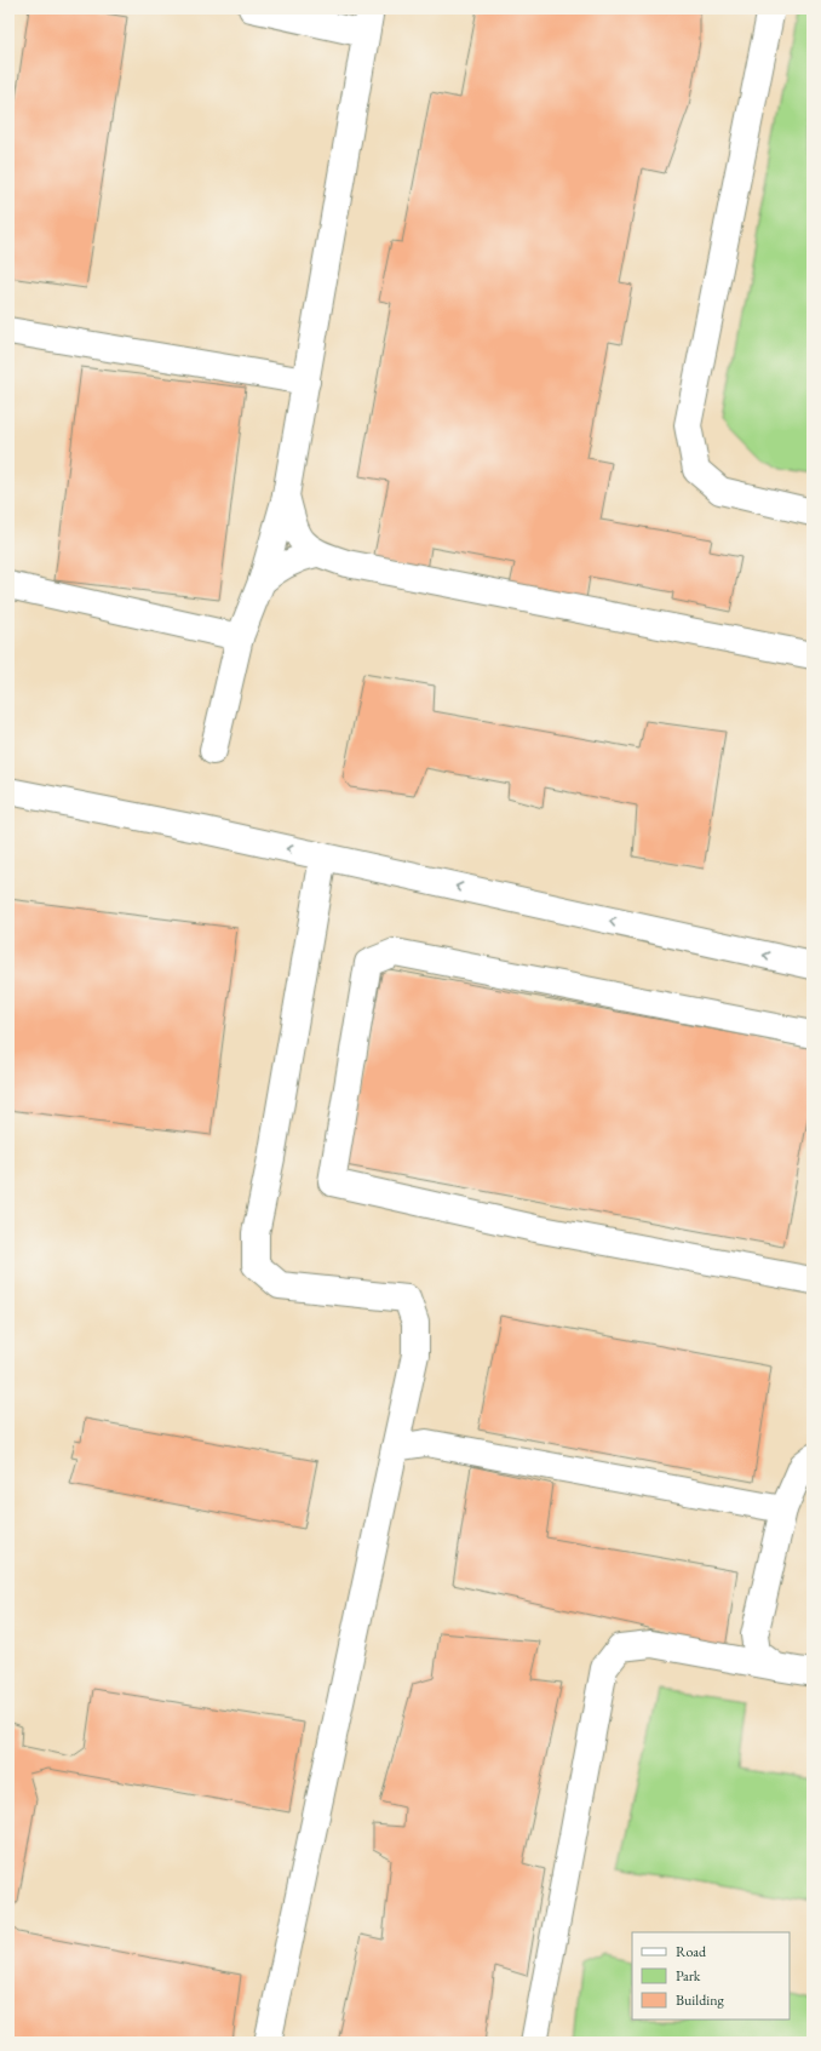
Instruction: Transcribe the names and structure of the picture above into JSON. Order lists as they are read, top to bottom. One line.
{"legend":["Road","Park","Building"]}
